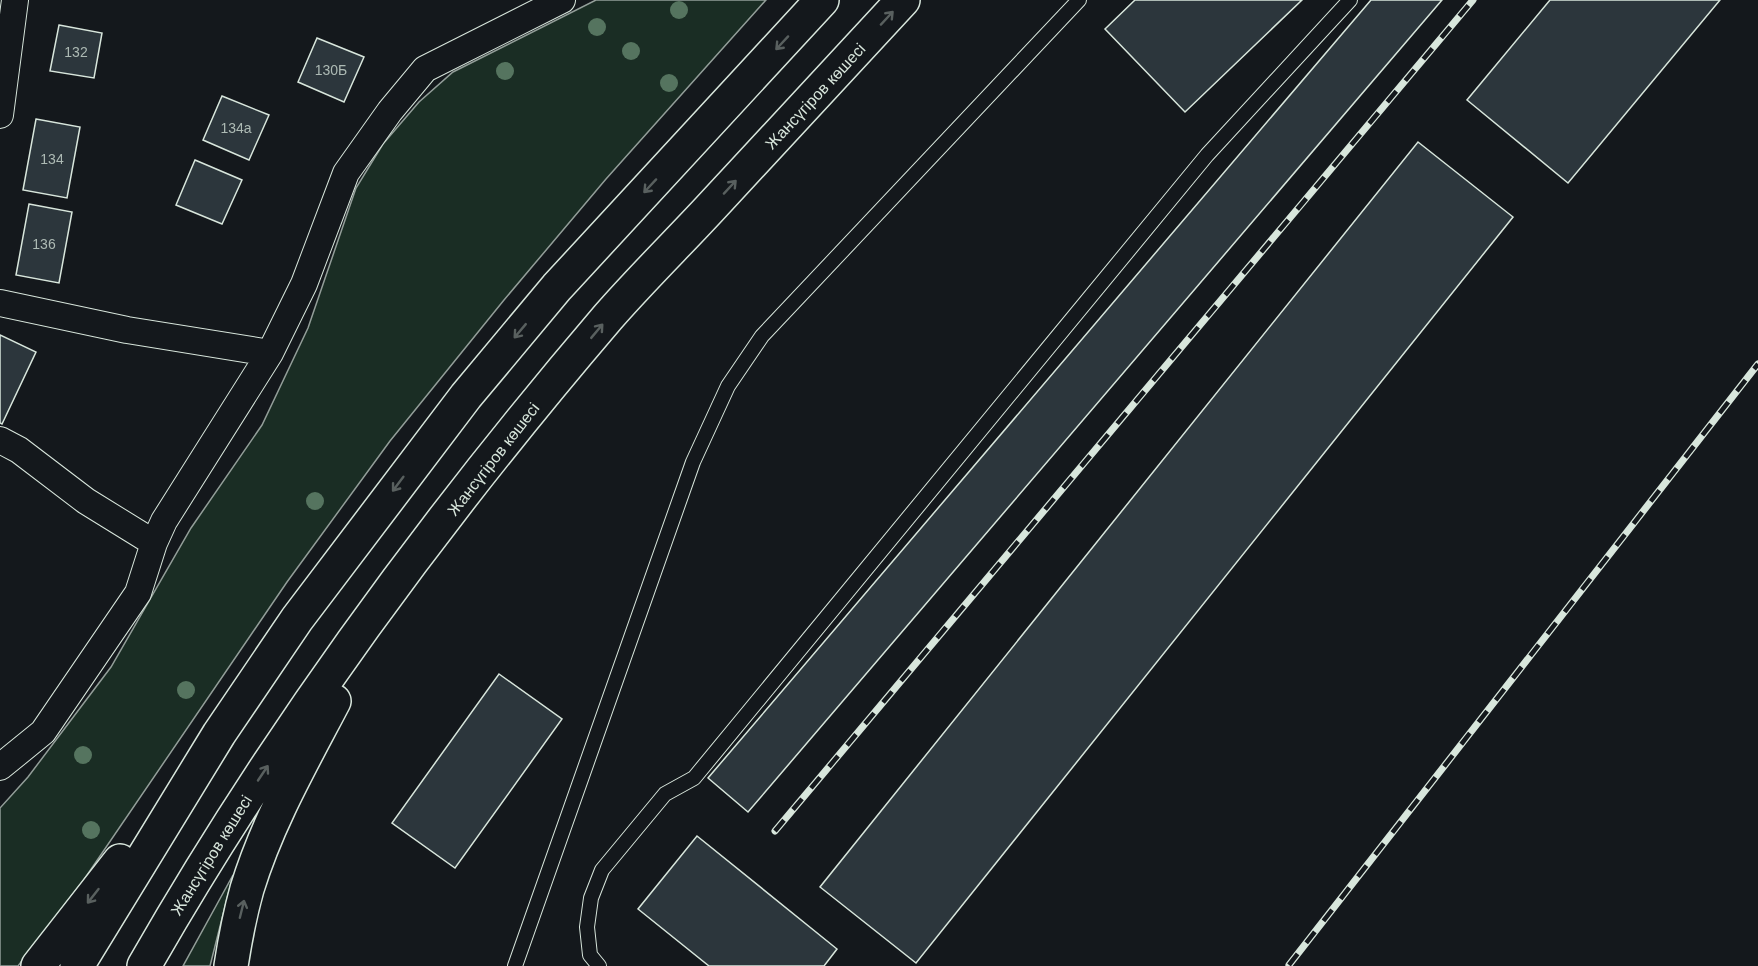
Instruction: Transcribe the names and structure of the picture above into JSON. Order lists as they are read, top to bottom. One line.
{"streets":{"main road":["Жансүгіров көшесі"]},"house_numbers":["132","130Б","134а","134","136"]}
